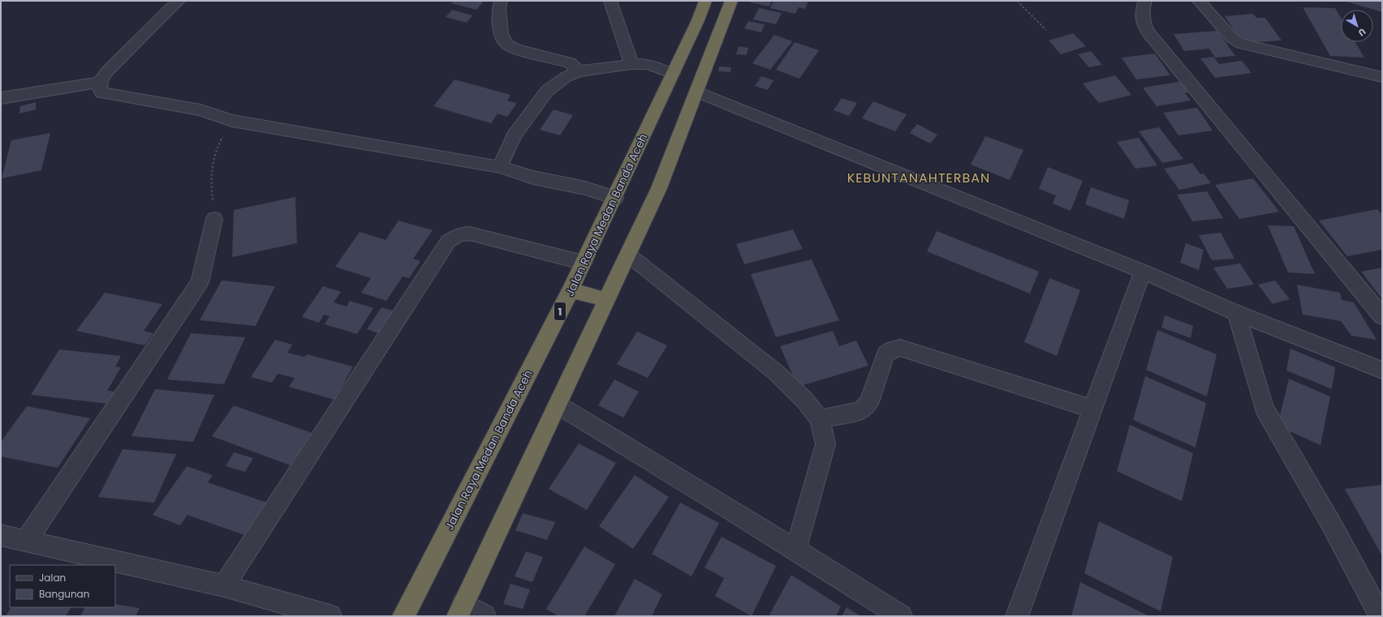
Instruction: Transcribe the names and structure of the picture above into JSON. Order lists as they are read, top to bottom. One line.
{"streets":{"highway":["Jalan Raya Medan Banda Aceh","1"]},"districts":["KEBUNTANAHTERBAN"],"legend":["Jalan","Bangunan"],"north":"bottom right"}
